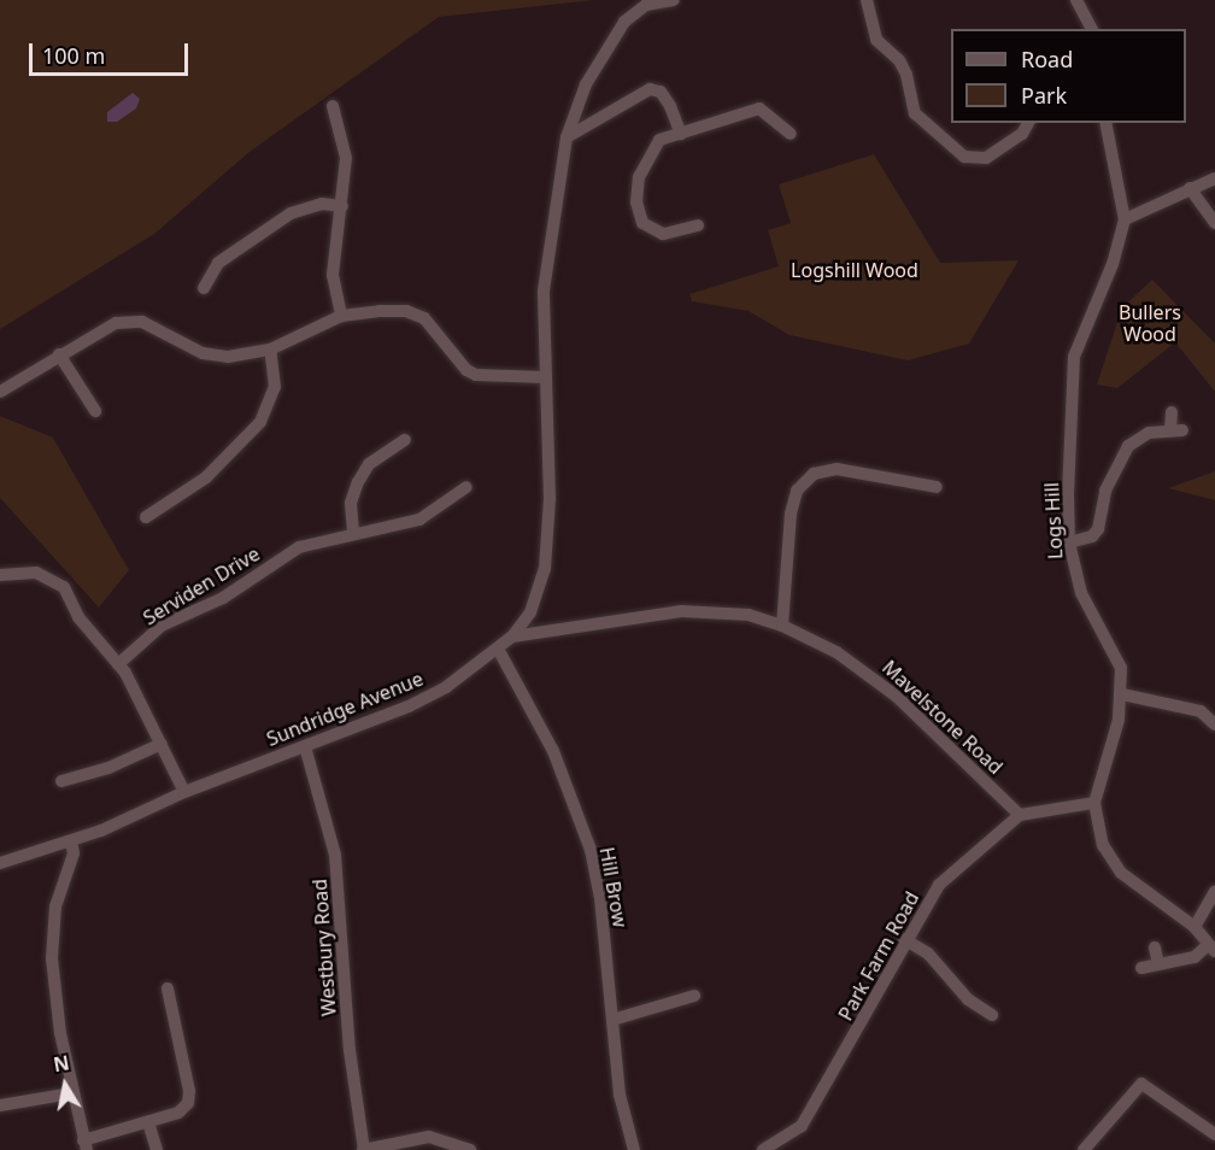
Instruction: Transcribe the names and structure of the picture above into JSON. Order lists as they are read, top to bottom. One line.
{"streets":{"street":["Logs Hill","Serviden Drive","Sundridge Avenue","Mavelstone Road","Hill Brow","Westbury Road","Park Farm Road"]},"crossings":[["Sundridge Avenue","Mavelstone Road"],["Sundridge Avenue","Hill Brow"],["Sundridge Avenue","Westbury Road"],["Mavelstone Road","Park Farm Road"]],"parks":["Logshill Wood","Bullers Wood"],"legend":["Road","Park"],"scale_bar":"100 m","north":"top"}
